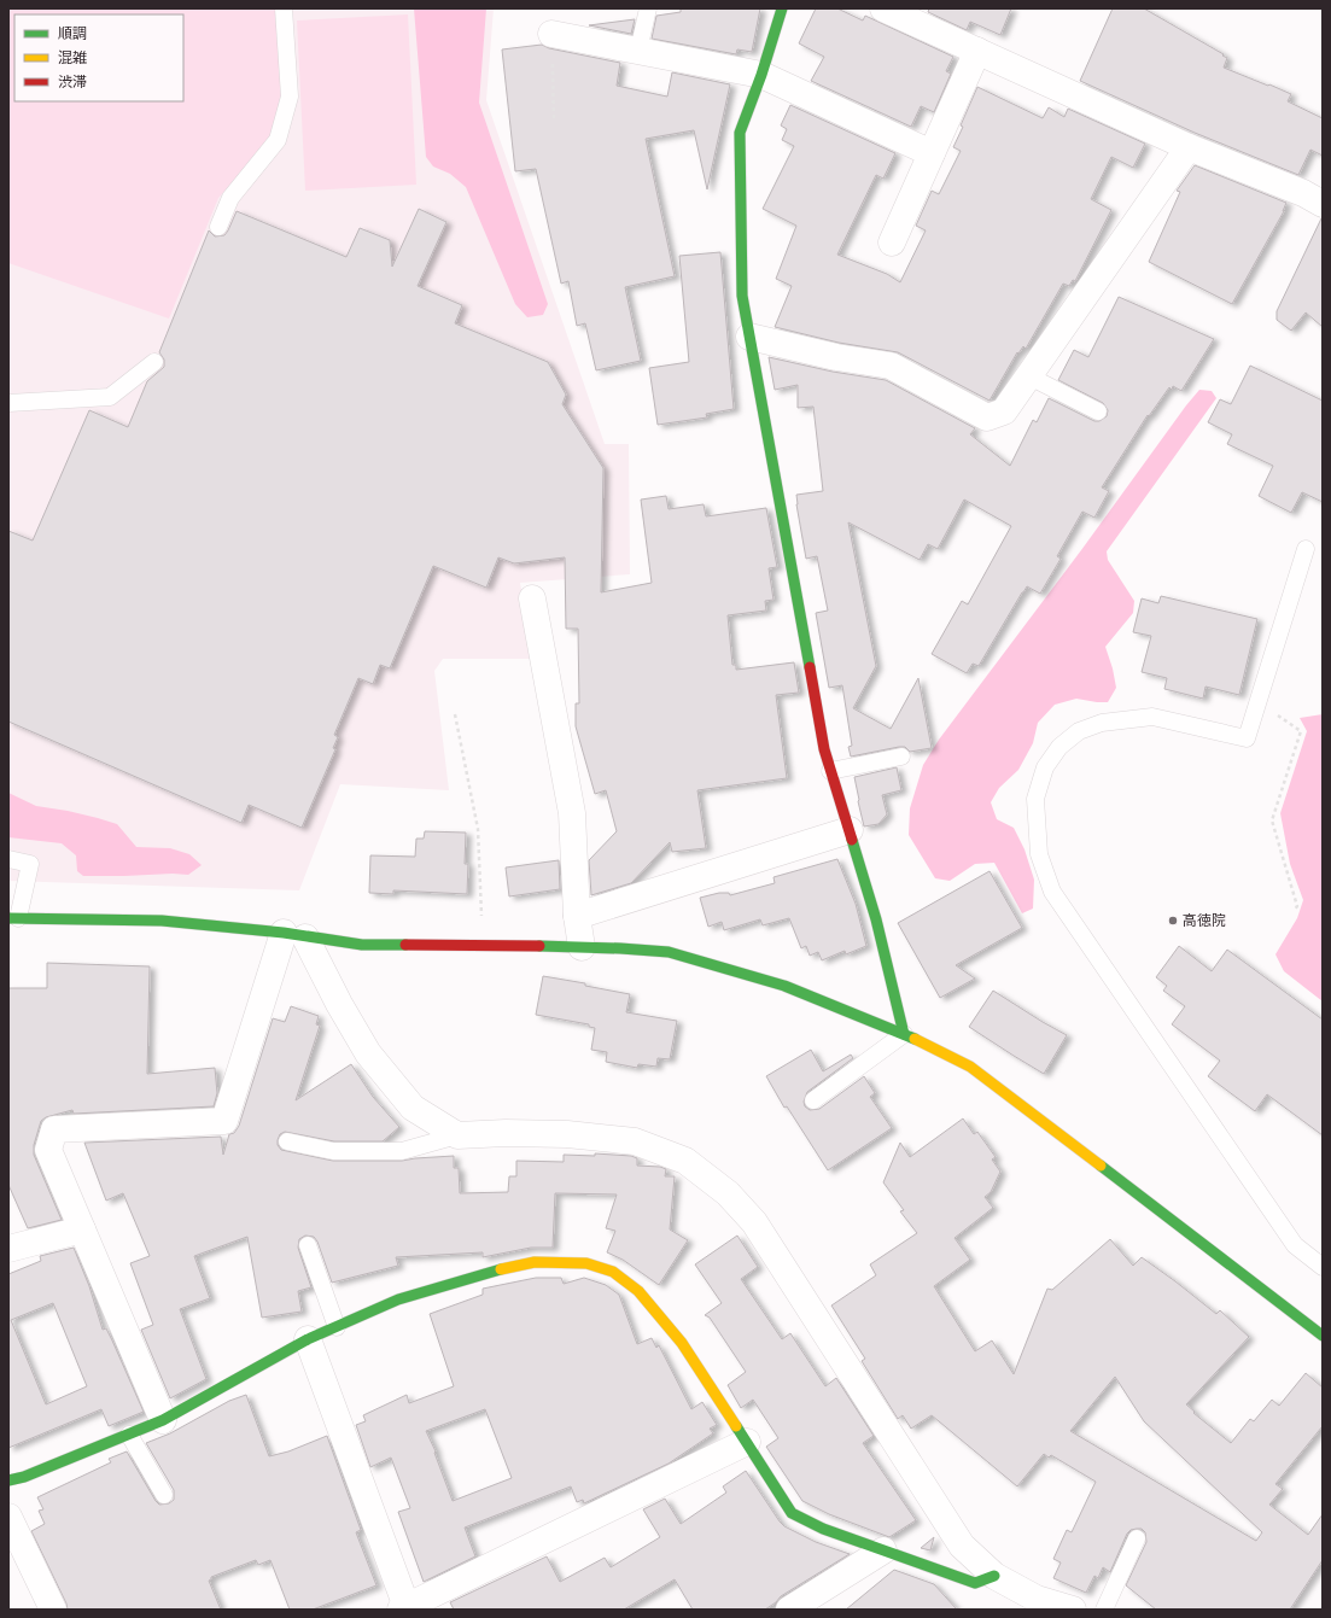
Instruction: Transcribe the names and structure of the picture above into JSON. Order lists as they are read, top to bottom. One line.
{"places":["高徳院"],"legend":["順調","混雑","渋滞"]}
